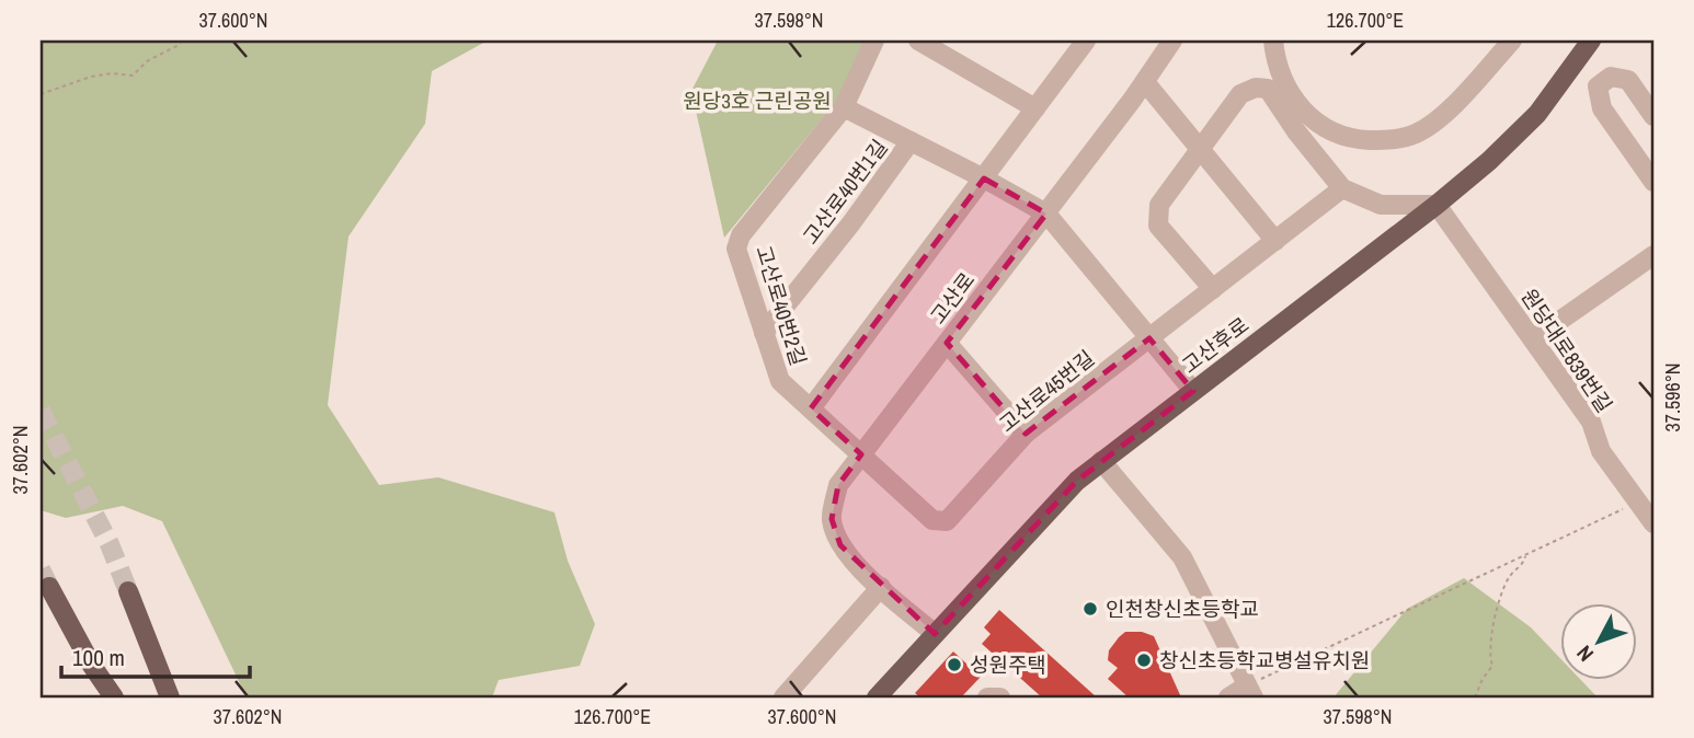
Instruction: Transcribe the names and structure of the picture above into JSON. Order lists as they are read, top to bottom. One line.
{"streets":{"main road":["고산후로"],"street":["고산로40번1길","고산로","고산로40번2길","원당대로839번길","고산로45번길"]},"crossings":[["고산로40번1길","고산로"],["고산로40번1길","고산로40번2길"],["고산로","고산로40번2길"],["고산로","고산후로"],["고산로","고산로45번길"],["고산로40번2길","고산로45번길"],["고산후로","원당대로839번길"]],"parks":["원당3호 근린공원"],"places":["인천창신초등학교","창신초등학교병설유치원","성원주택"],"scale_bar":"100 m","north":"bottom left","coordinates":["37.600°N","37.598°N","126.700°E","37.596°N","37.602°N"]}
